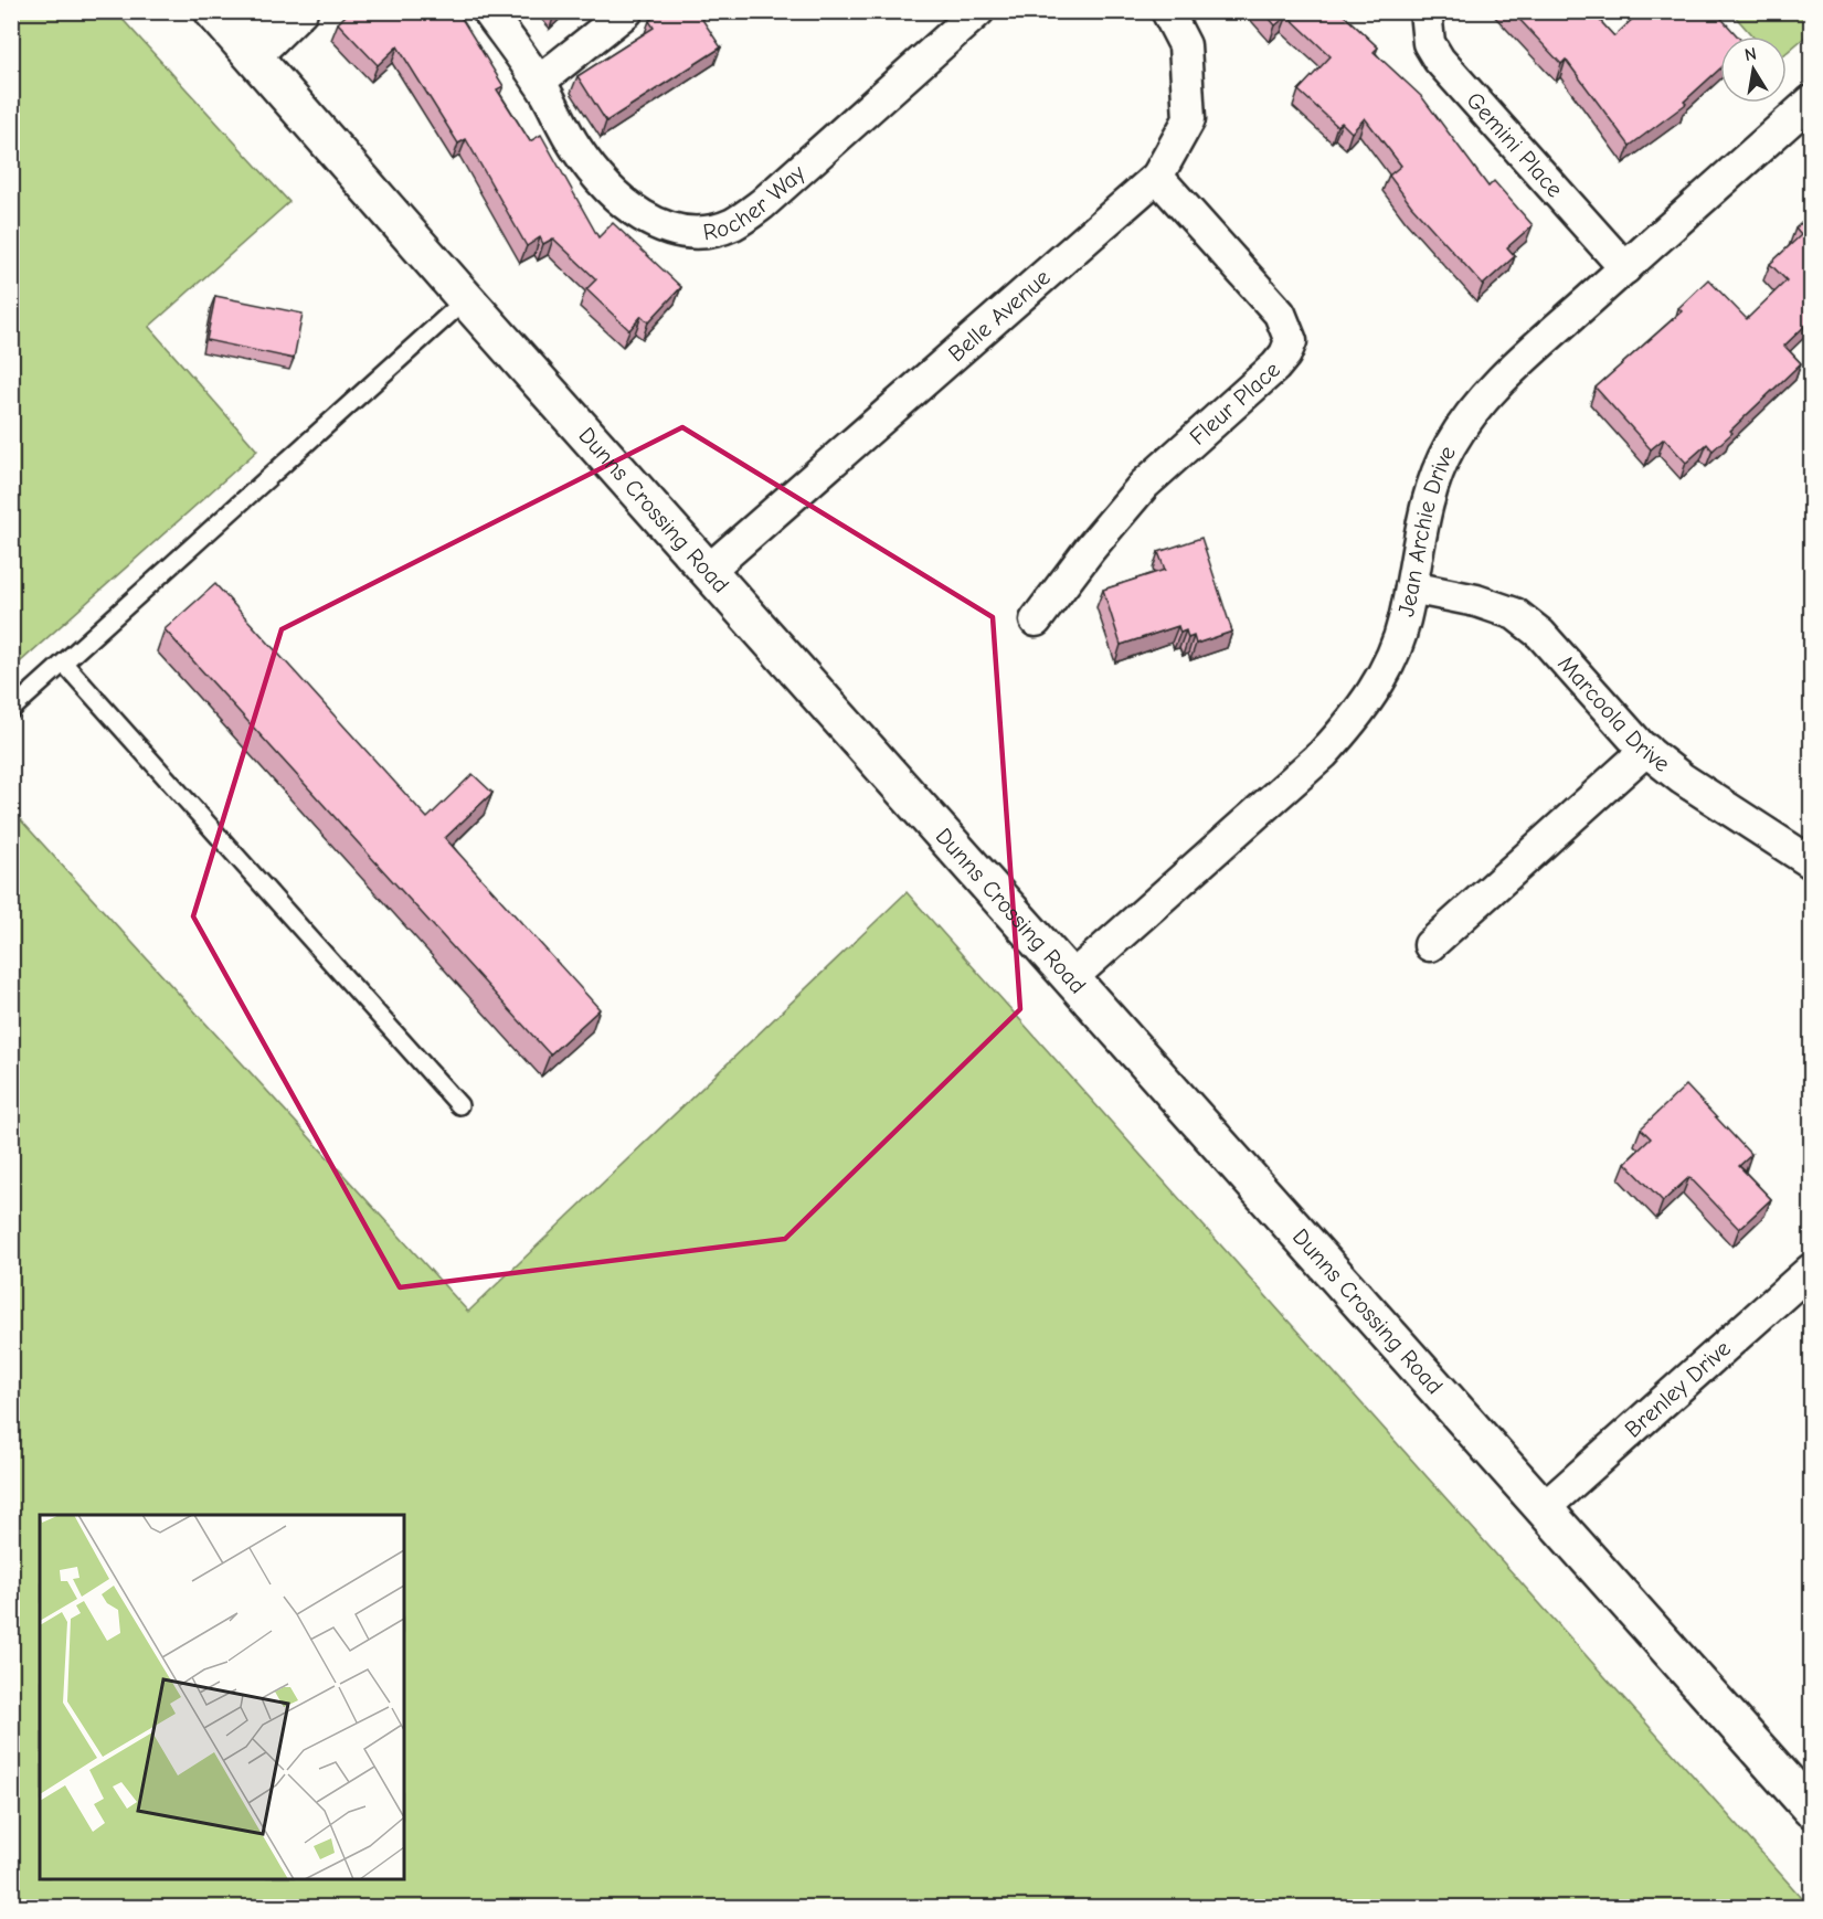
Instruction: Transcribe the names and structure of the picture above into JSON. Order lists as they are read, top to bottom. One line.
{"streets":{"street":["Gemini Place","Rocher Way","Belle Avenue","Fleur Place","Dunns Crossing Road","Jean Archie Drive","Marcoola Drive","Brenley Drive"]},"crossings":[["Gemini Place","Jean Archie Drive"],["Belle Avenue","Fleur Place"],["Belle Avenue","Dunns Crossing Road"],["Dunns Crossing Road","Jean Archie Drive"],["Dunns Crossing Road","Brenley Drive"],["Jean Archie Drive","Marcoola Drive"]],"north":"top"}
